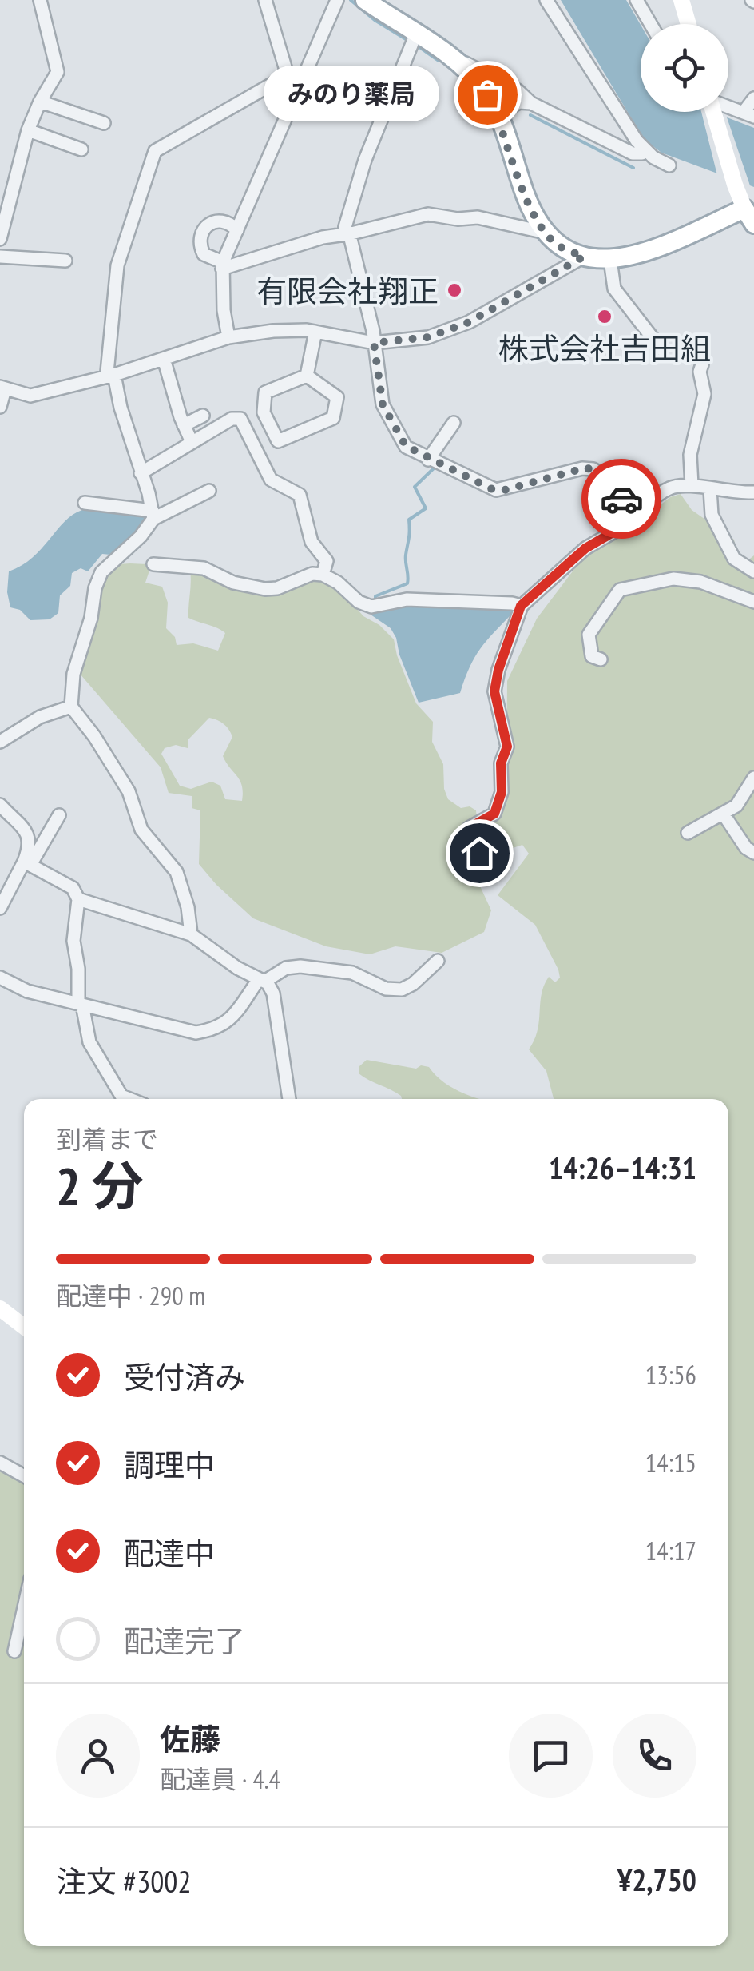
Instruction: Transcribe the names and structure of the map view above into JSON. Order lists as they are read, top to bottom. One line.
{"places":["みのり薬局","有限会社翔正","株式会社吉田組"],"page":{"bubble":"みのり薬局","heading":["2 分","到着まで","14:26–14:31"],"panel":["佐藤","配達員 · 4.4","注文 #3002","¥2,750"],"bar":"配達中 · 290 m","list":[["受付済み","13:56"],["調理中","14:15"],["配達中","14:17"],"配達完了"]}}
